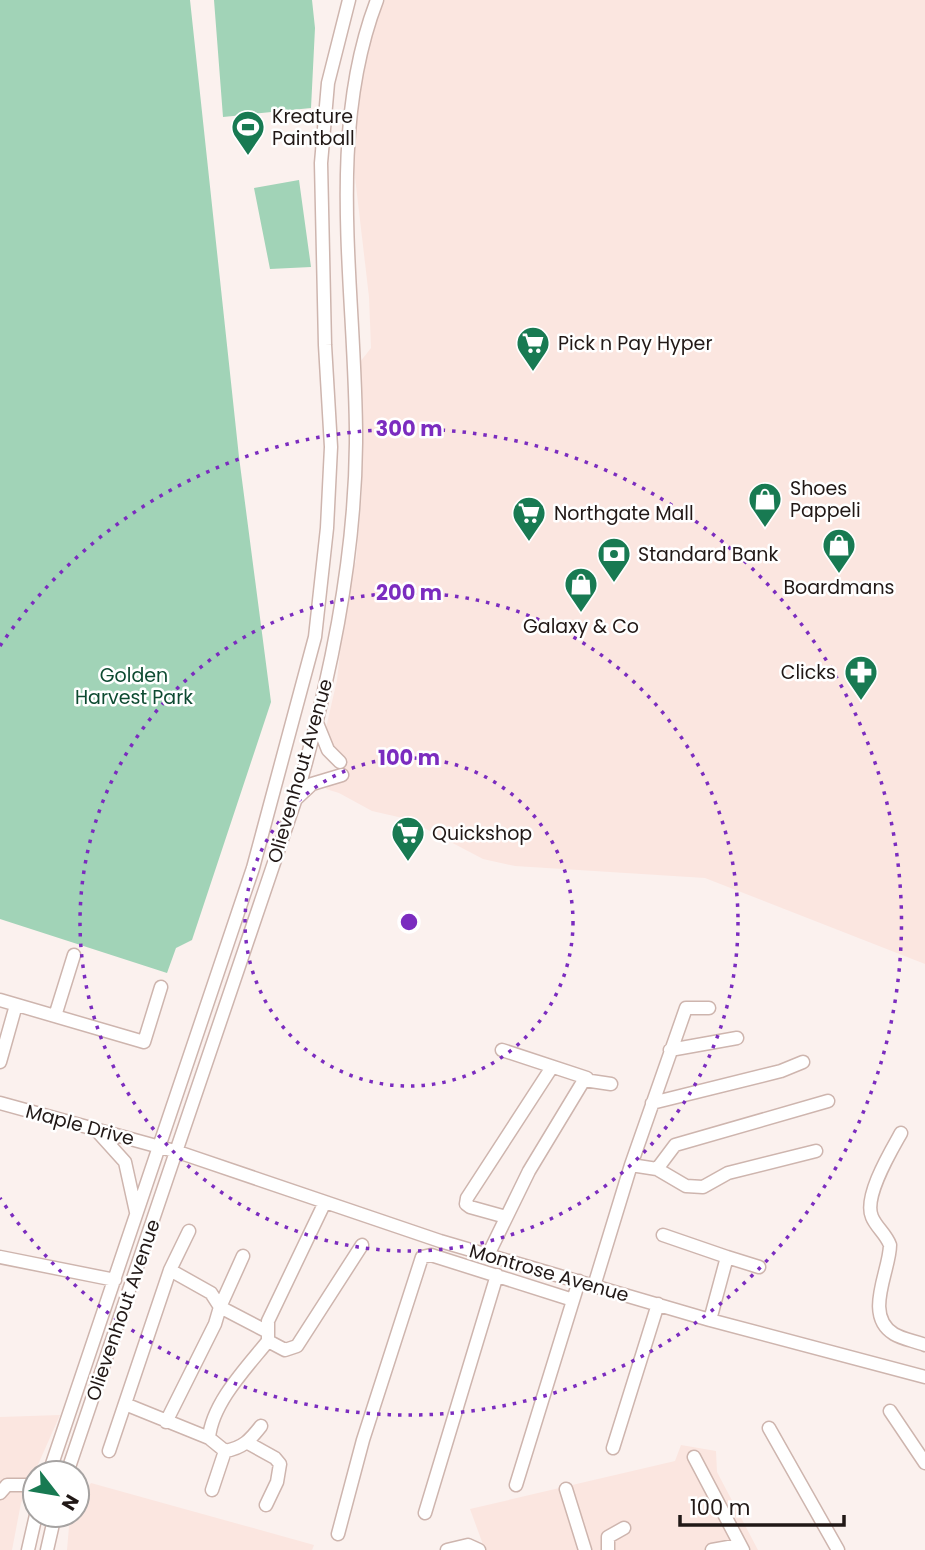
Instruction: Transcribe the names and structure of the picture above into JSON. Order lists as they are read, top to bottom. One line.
{"streets":{"street":["Olievenhout Avenue","Maple Drive","Montrose Avenue"]},"crossings":[["Olievenhout Avenue","Maple Drive"],["Olievenhout Avenue","Montrose Avenue"],["Maple Drive","Montrose Avenue"]],"parks":["Golden Harvest Park"],"places":{"sports":["Kreature Paintball"],"supermarket":["Pick n Pay Hyper","Northgate Mall","Quickshop"],"shop":["Shoes Pappeli","Boardmans","Galaxy & Co"],"bank":["Standard Bank"],"pharmacy":["Clicks"]},"scale_bar":"100 m","north":"bottom right","rings":["300 m","200 m","100 m"]}
